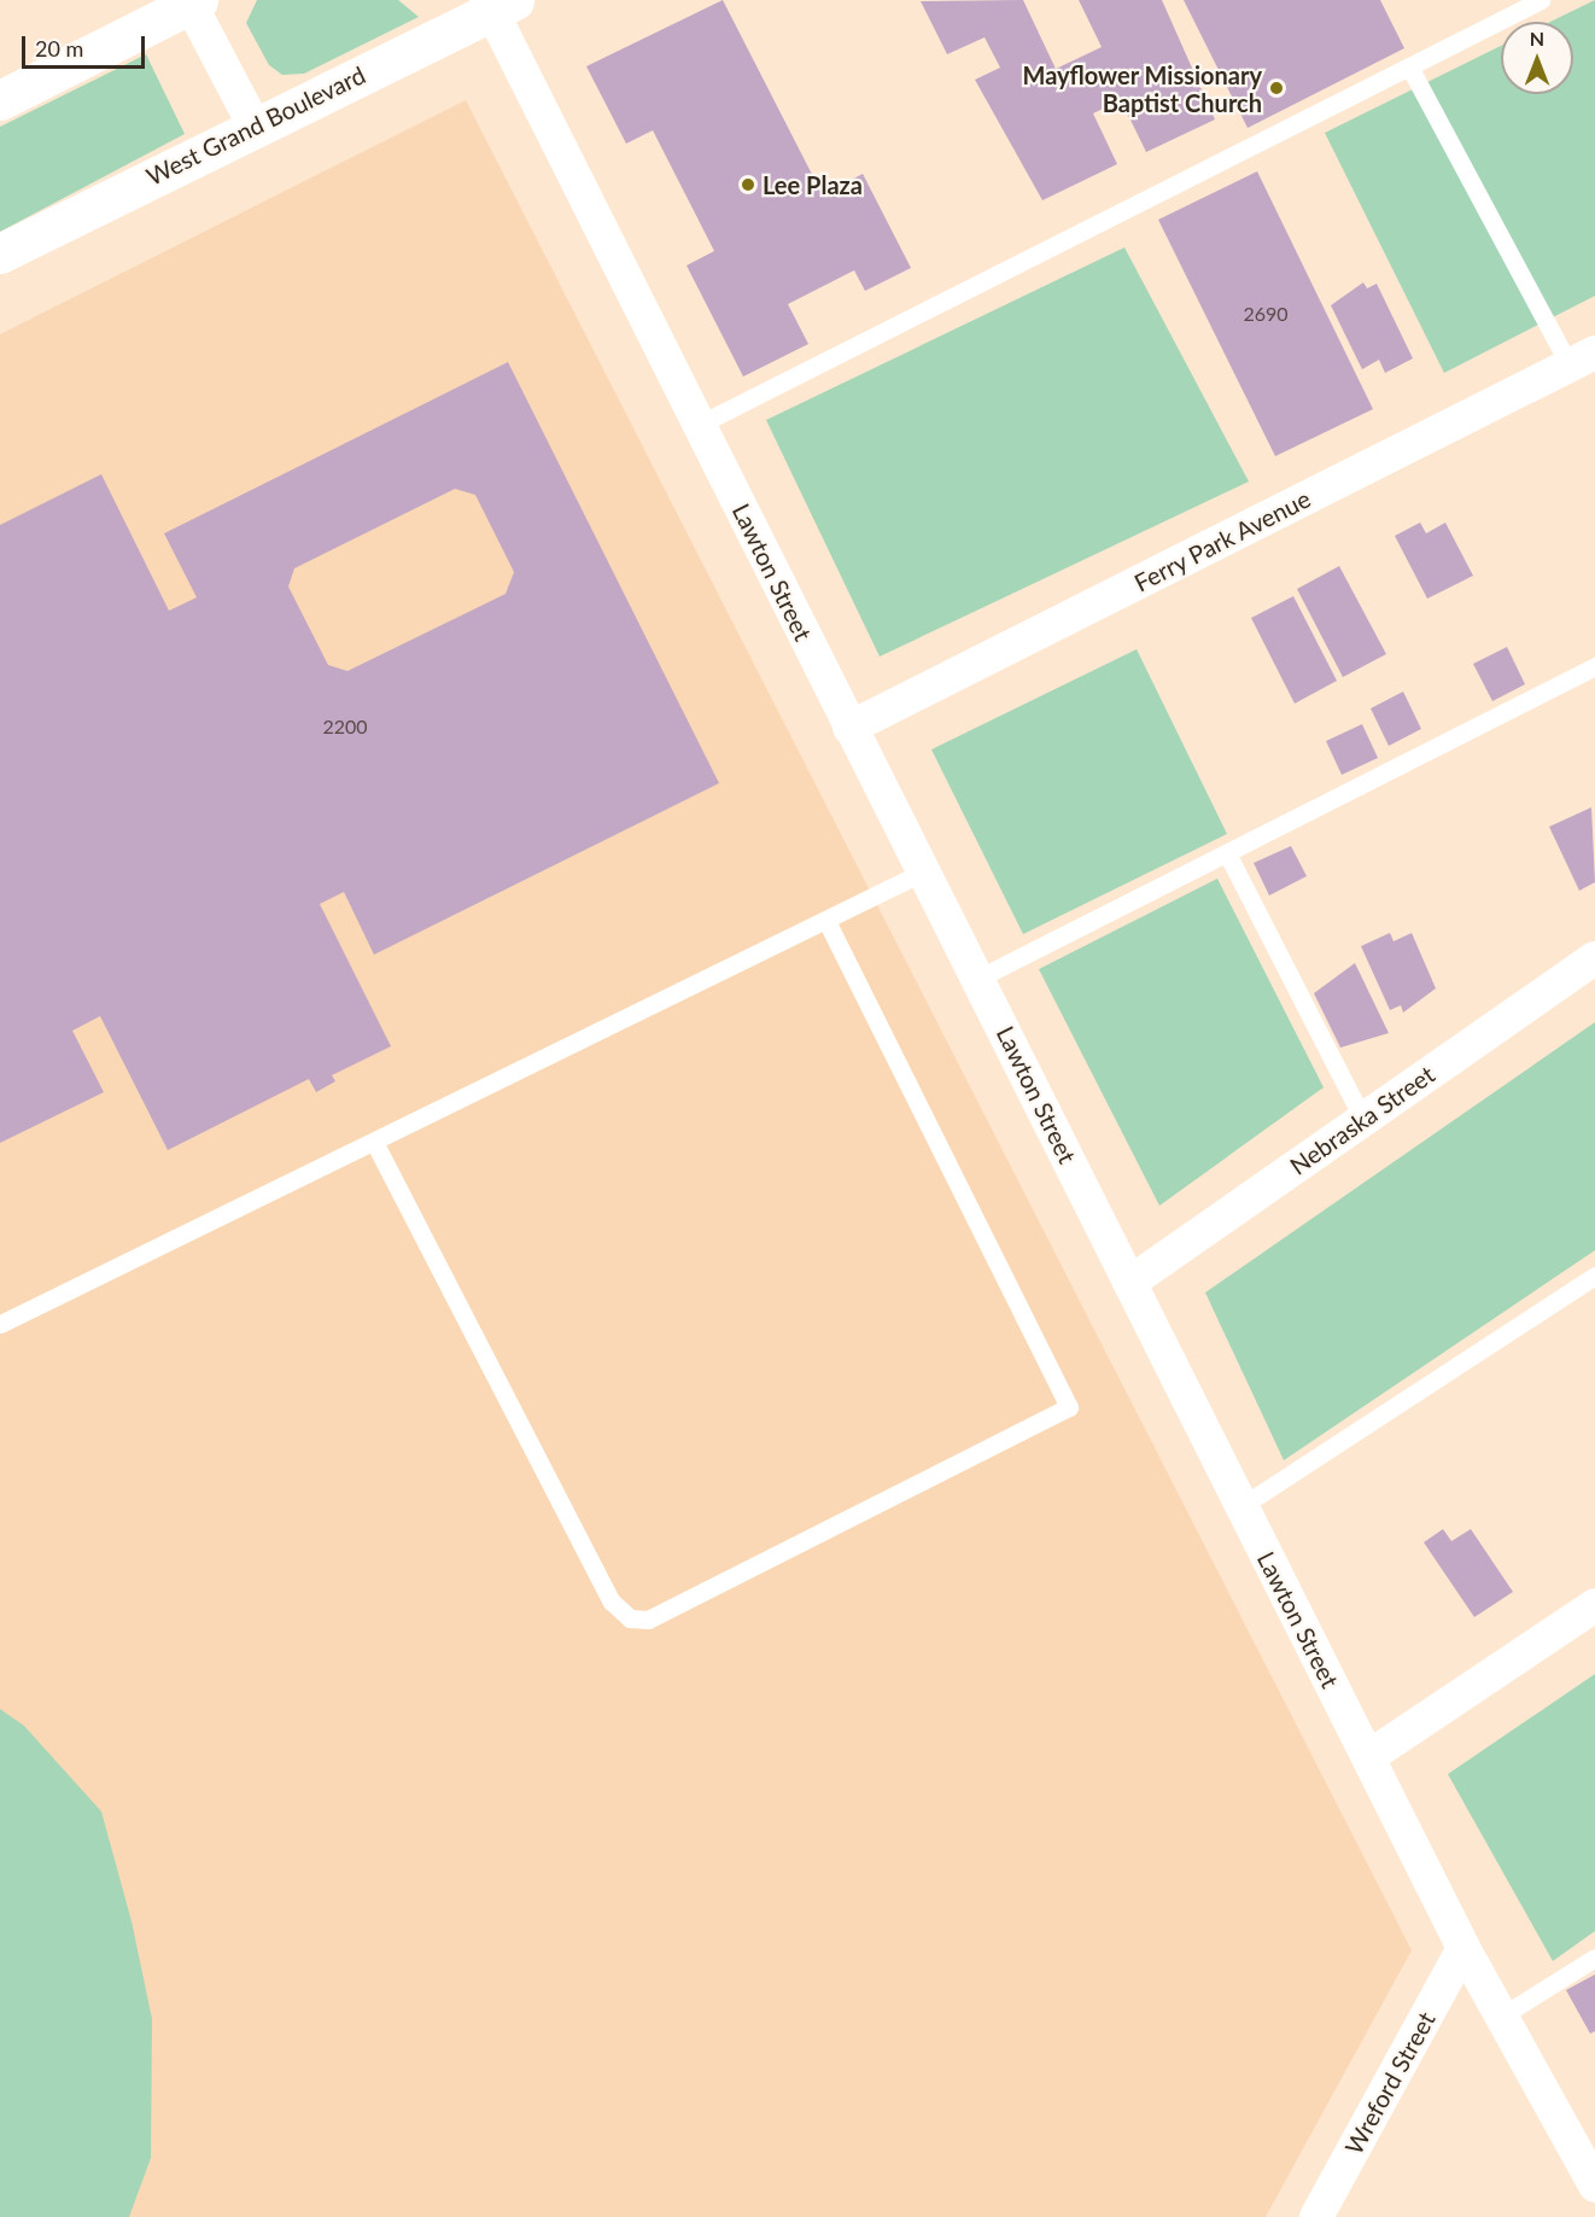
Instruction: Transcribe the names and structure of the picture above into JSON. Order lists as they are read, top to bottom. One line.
{"streets":{"main road":["West Grand Boulevard"],"street":["Ferry Park Avenue","Lawton Street","Nebraska Street","Wreford Street"]},"crossings":[["West Grand Boulevard","Lawton Street"],["Ferry Park Avenue","Lawton Street"],["Lawton Street","Nebraska Street"],["Lawton Street","Wreford Street"]],"places":["Mayflower Missionary Baptist Church","Lee Plaza"],"house_numbers":["2690","2200"],"scale_bar":"20 m","north":"top"}
